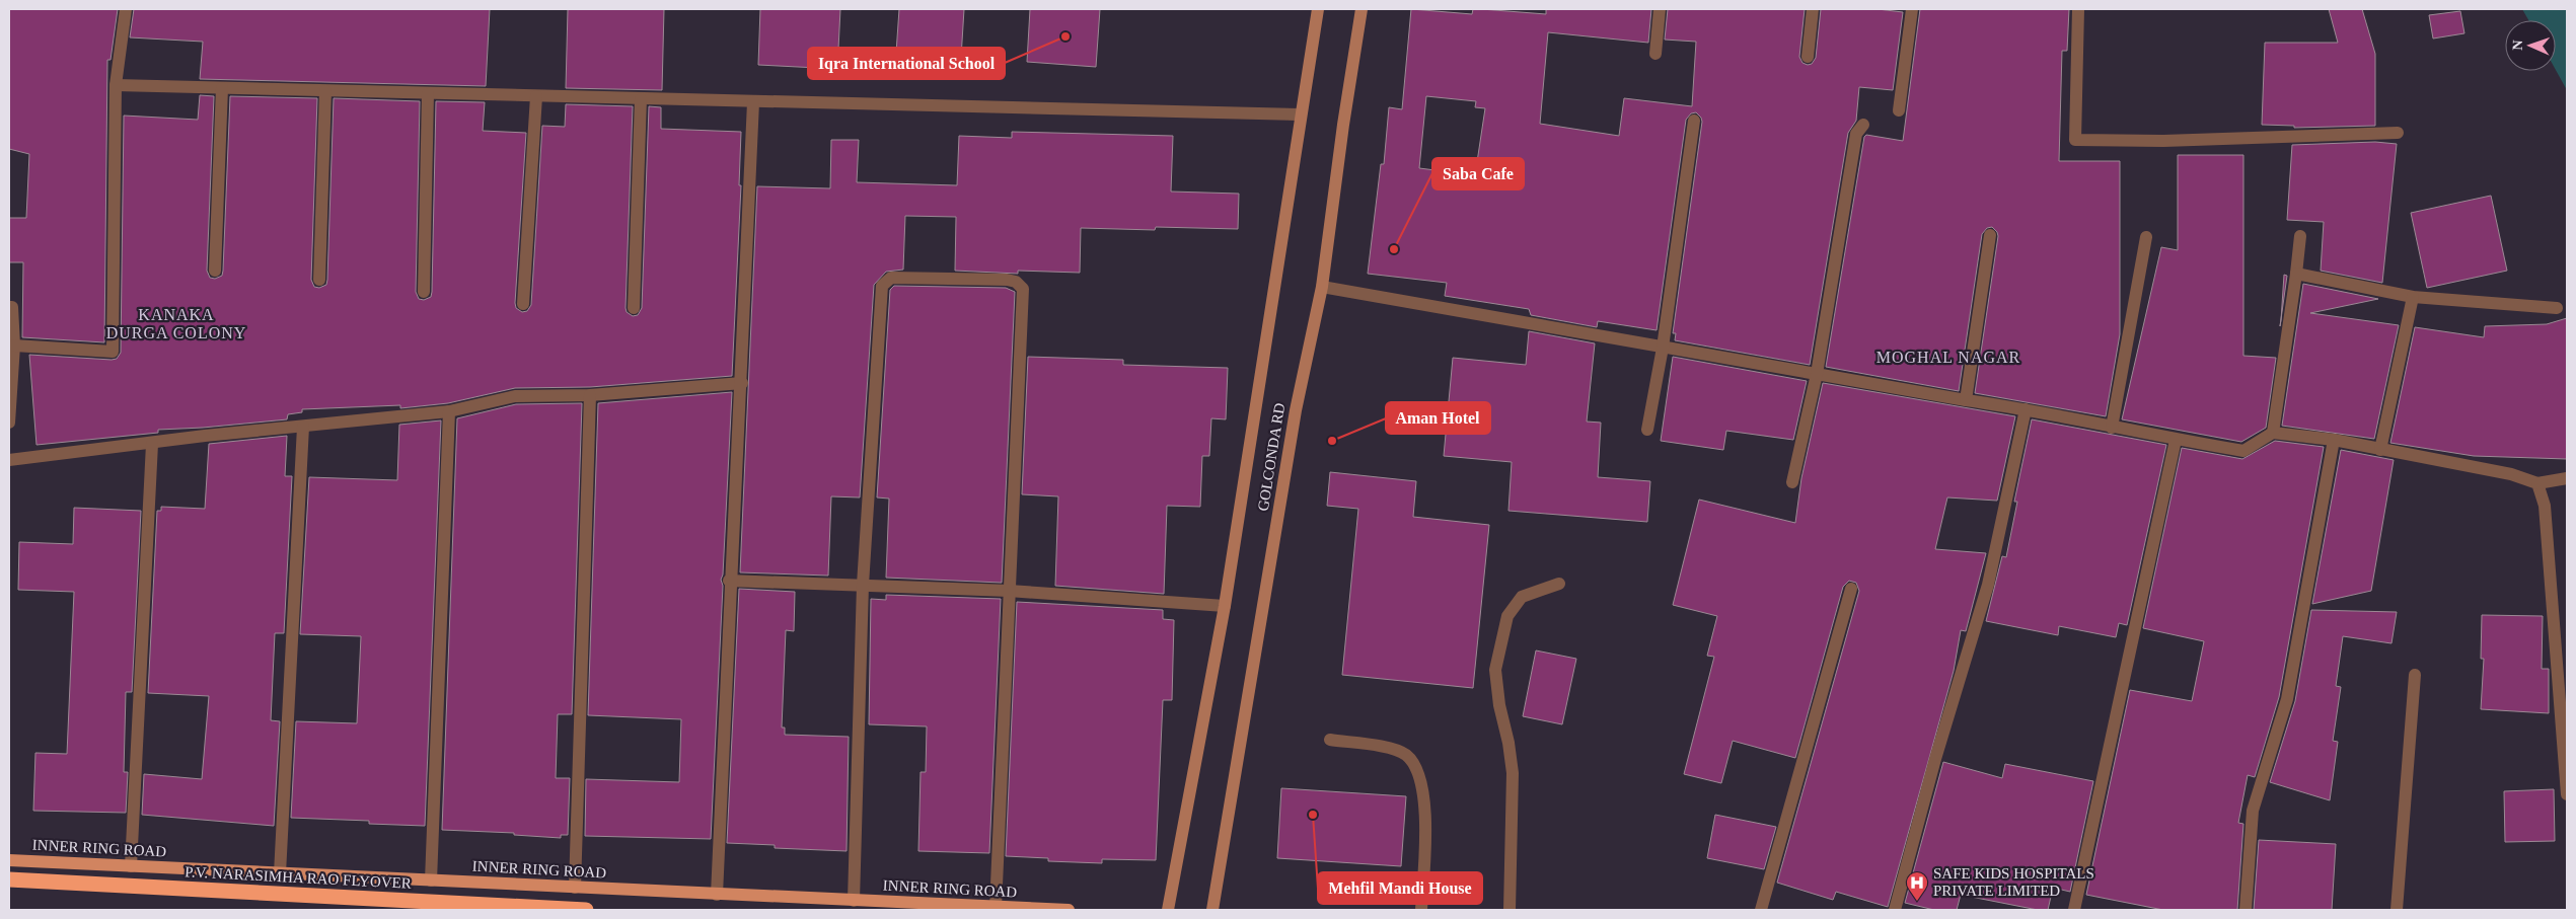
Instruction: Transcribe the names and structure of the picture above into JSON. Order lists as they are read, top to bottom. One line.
{"streets":{"highway":["P.V. NARASIMHA RAO FLYOVER"],"main road":["GOLCONDA RD","INNER RING ROAD"]},"districts":["KANAKA DURGA COLONY","MOGHAL NAGAR"],"places":{"other":["Iqra International School","Saba Cafe","Aman Hotel","Mehfil Mandi House"],"hospital":["SAFE KIDS HOSPITALS PRIVATE LIMITED"]},"north":"left"}
